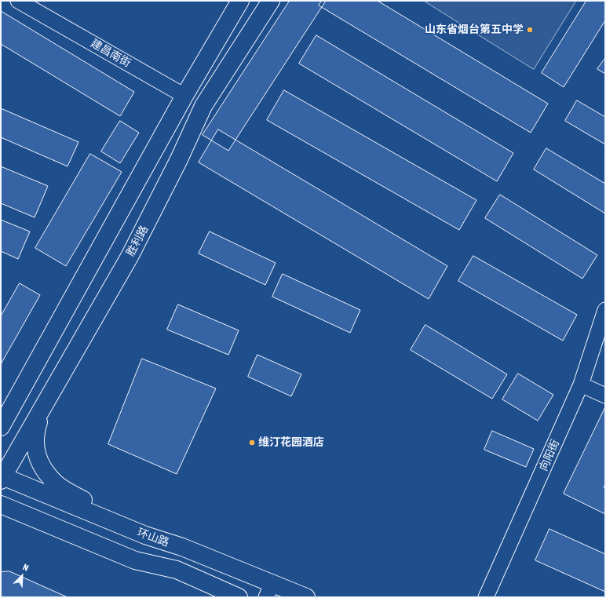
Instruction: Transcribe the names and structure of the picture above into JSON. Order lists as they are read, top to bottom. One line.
{"streets":{"main road":["建昌南街","胜利路","环山路"],"street":["向阳街"]},"crossings":[["建昌南街","胜利路"],["胜利路","环山路"]],"places":["山东省烟台第五中学","维汀花园酒店"],"north":"top right"}
